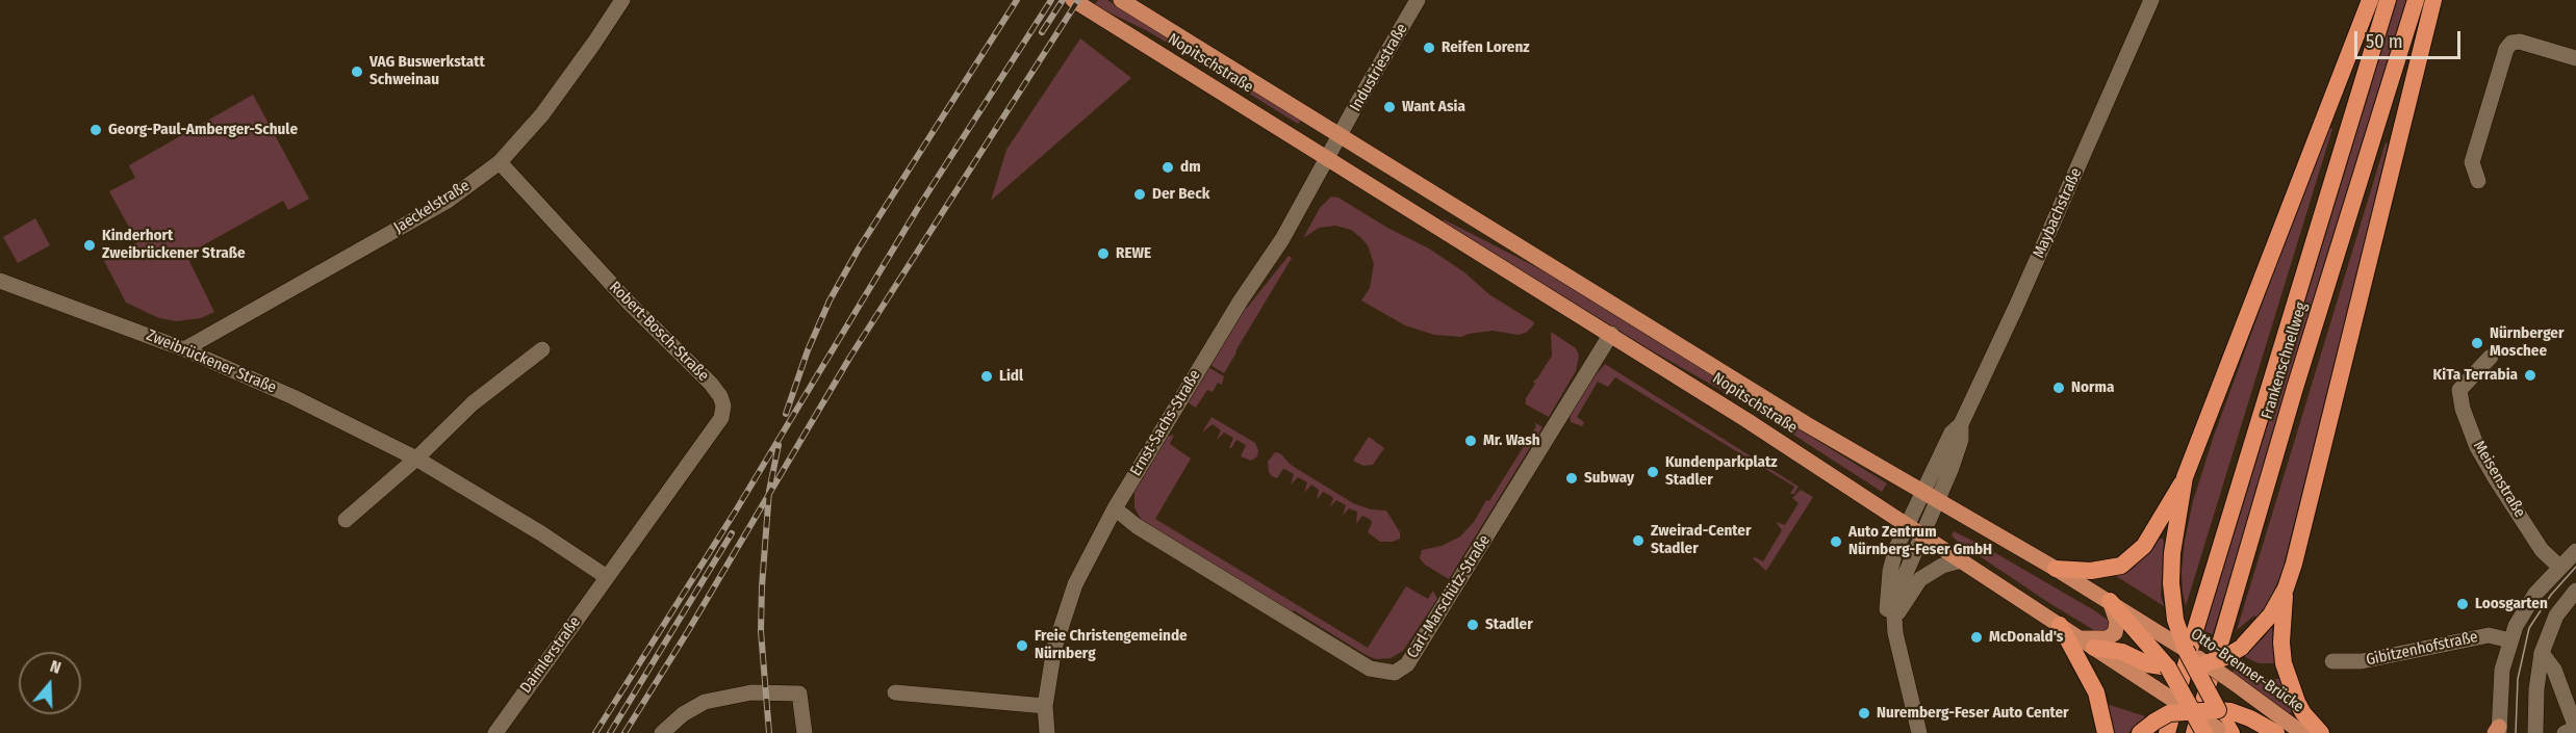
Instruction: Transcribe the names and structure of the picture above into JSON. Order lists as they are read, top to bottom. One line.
{"streets":{"highway":["Frankenschnellweg"],"main road":["Nopitschstraße","Otto-Brenner-Brücke"],"street":["Industriestraße","Jaeckelstraße","Maybachstraße","Robert-Bosch-Straße","Zweibrückener Straße","Ernst-Sachs-Straße","Meisenstraße","Carl-Marschütz-Straße","Gibitzenhofstraße","Daimlerstraße"]},"crossings":[["Nopitschstraße","Industriestraße"],["Nopitschstraße","Maybachstraße"],["Nopitschstraße","Ernst-Sachs-Straße"],["Nopitschstraße","Carl-Marschütz-Straße"],["Nopitschstraße","Otto-Brenner-Brücke"],["Jaeckelstraße","Robert-Bosch-Straße"],["Jaeckelstraße","Zweibrückener Straße"],["Robert-Bosch-Straße","Zweibrückener Straße"],["Robert-Bosch-Straße","Daimlerstraße"],["Zweibrückener Straße","Daimlerstraße"],["Ernst-Sachs-Straße","Carl-Marschütz-Straße"]],"places":["Reifen Lorenz","VAG Buswerkstatt Schweinau","Want Asia","Georg-Paul-Amberger-Schule","dm","Der Beck","Kinderhort Zweibrückener Straße","REWE","Nürnberger Moschee","KiTa Terrabia","Lidl","Norma","Mr. Wash","Kundenparkplatz Stadler","Subway","Zweirad-Center Stadler","Auto Zentrum Nürnberg-Feser GmbH","Loosgarten","Stadler","McDonald's","Freie Christengemeinde Nürnberg","Nuremberg-Feser Auto Center"],"scale_bar":"50 m","north":"top"}
